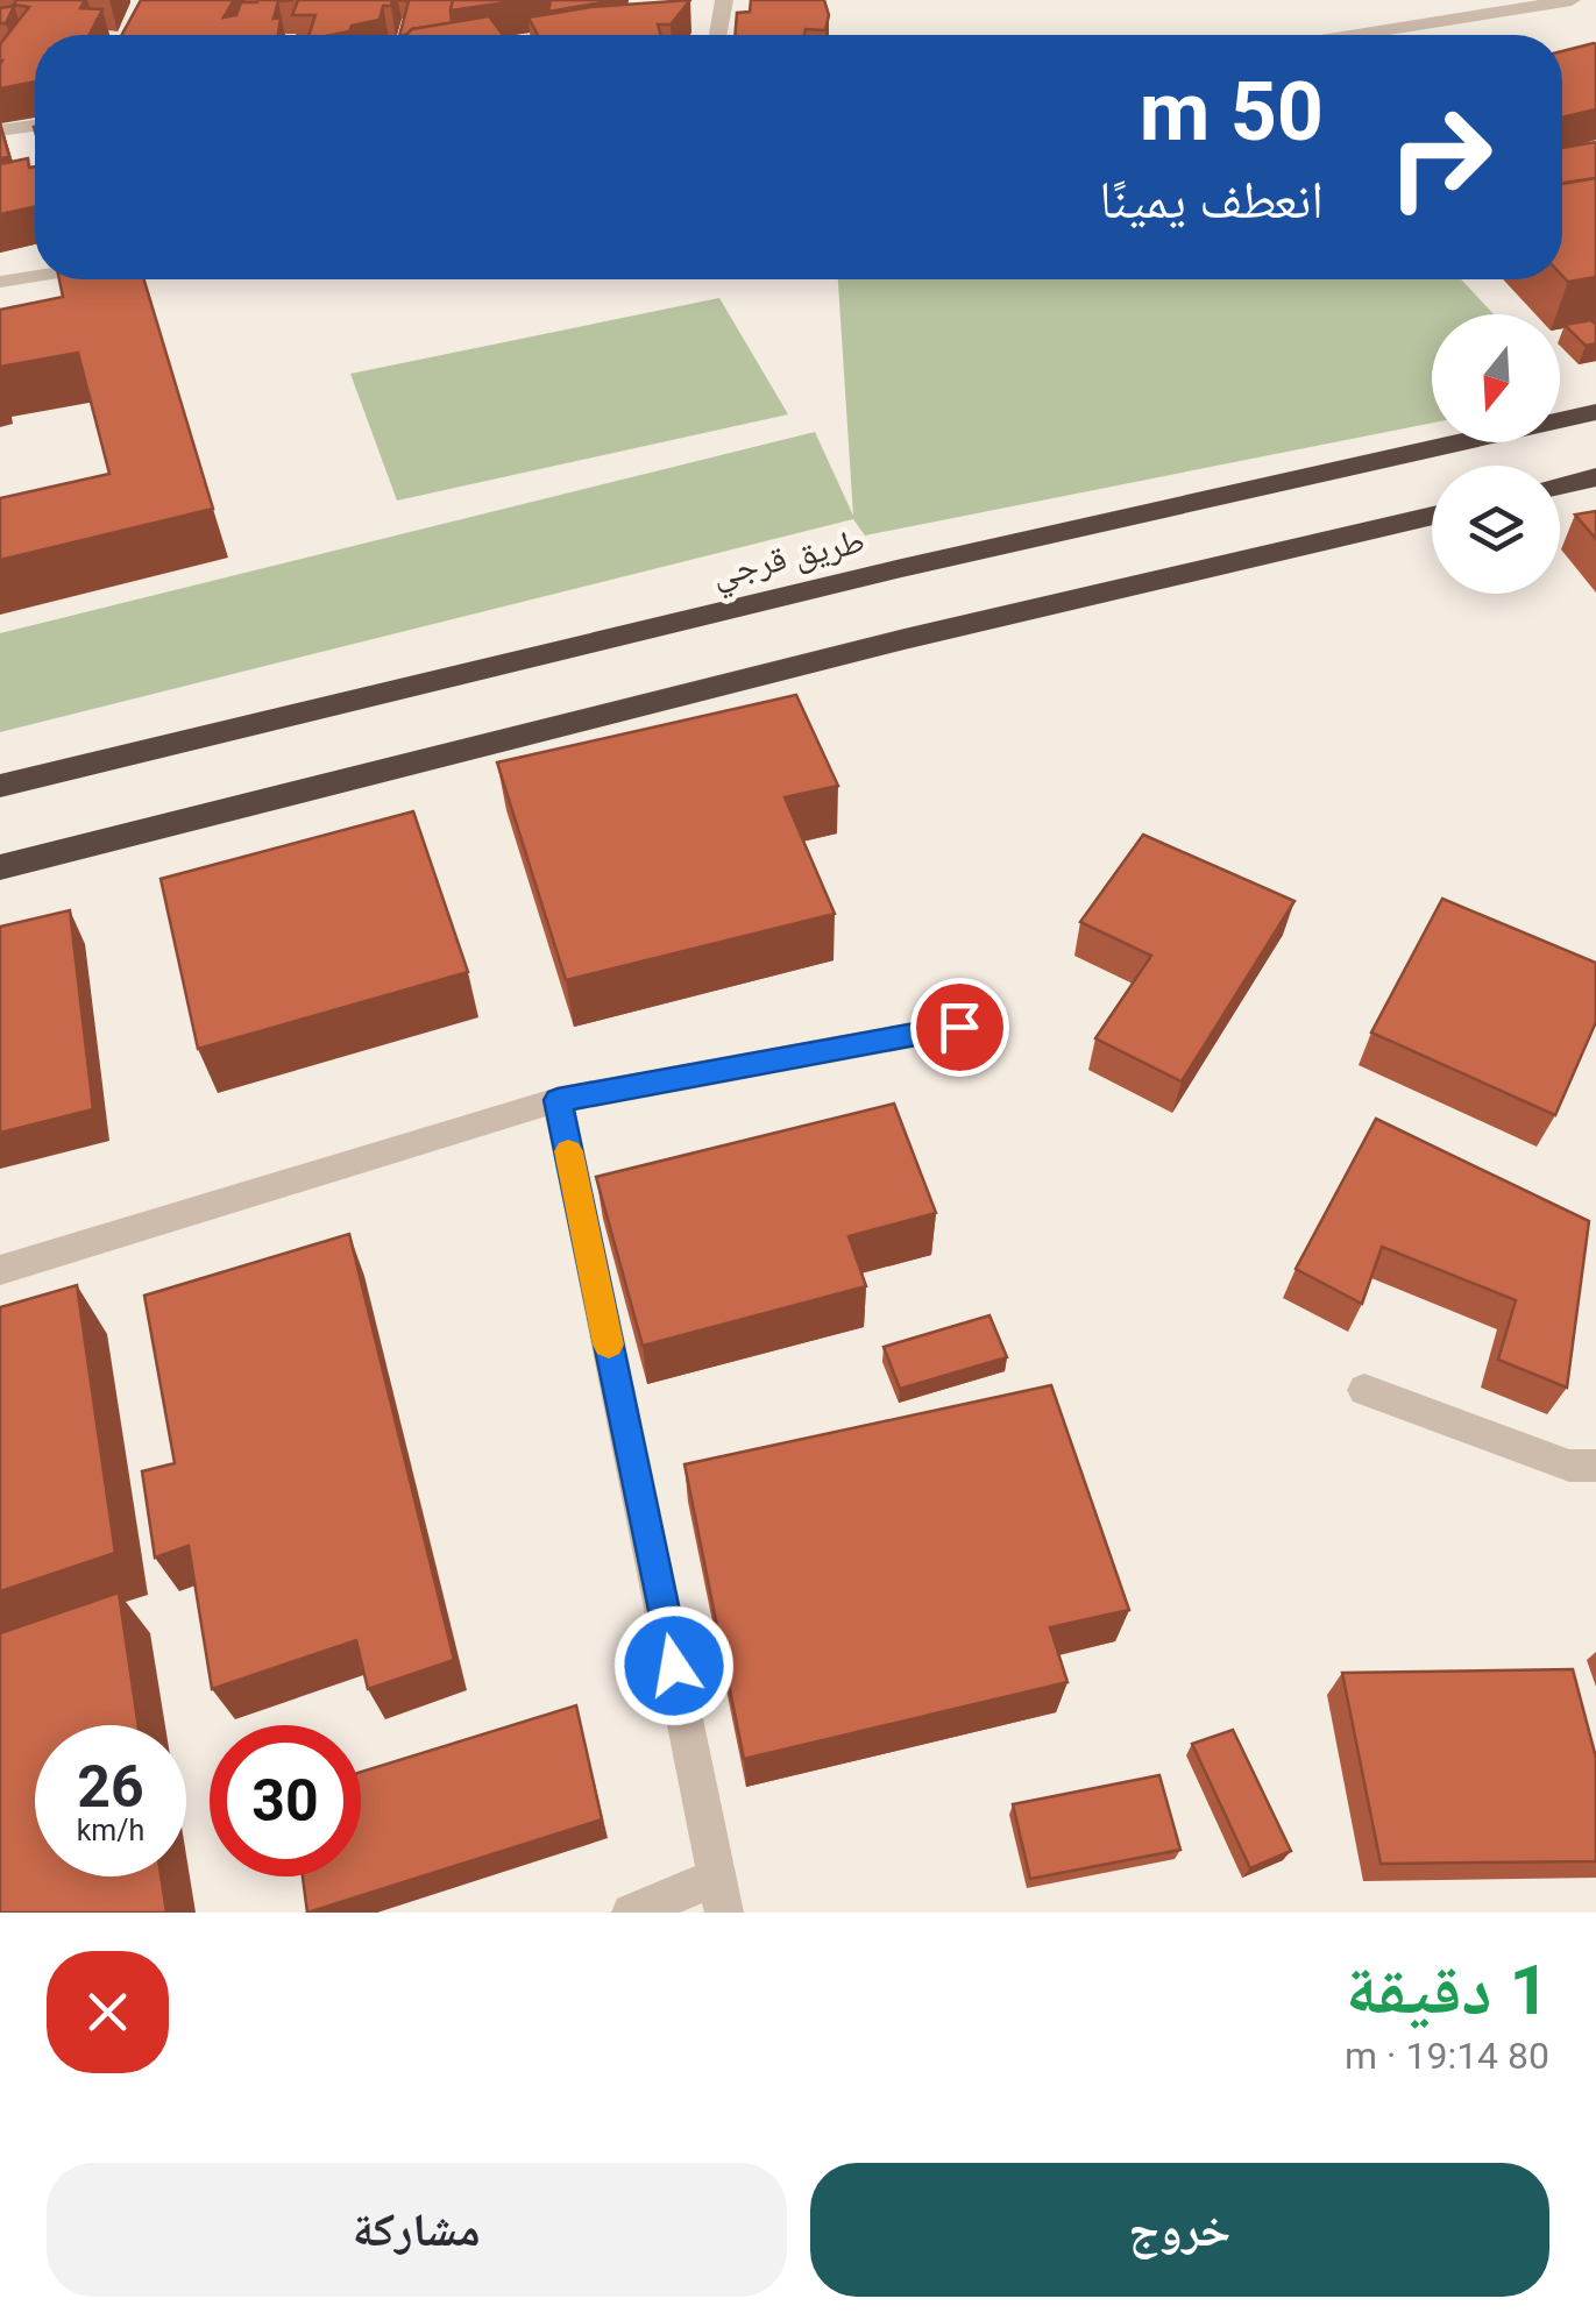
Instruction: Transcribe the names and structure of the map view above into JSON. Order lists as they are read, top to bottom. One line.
{"streets":{"highway":["طريق قرجي"]},"north":"bottom","page":{"turn":["50 m","انعطف يمينًا"],"speed":"26 km/h","limit":"30","heading":["1 دقيقة","80 m · 19:14"],"buttons":["خروج","مشاركة"]}}
